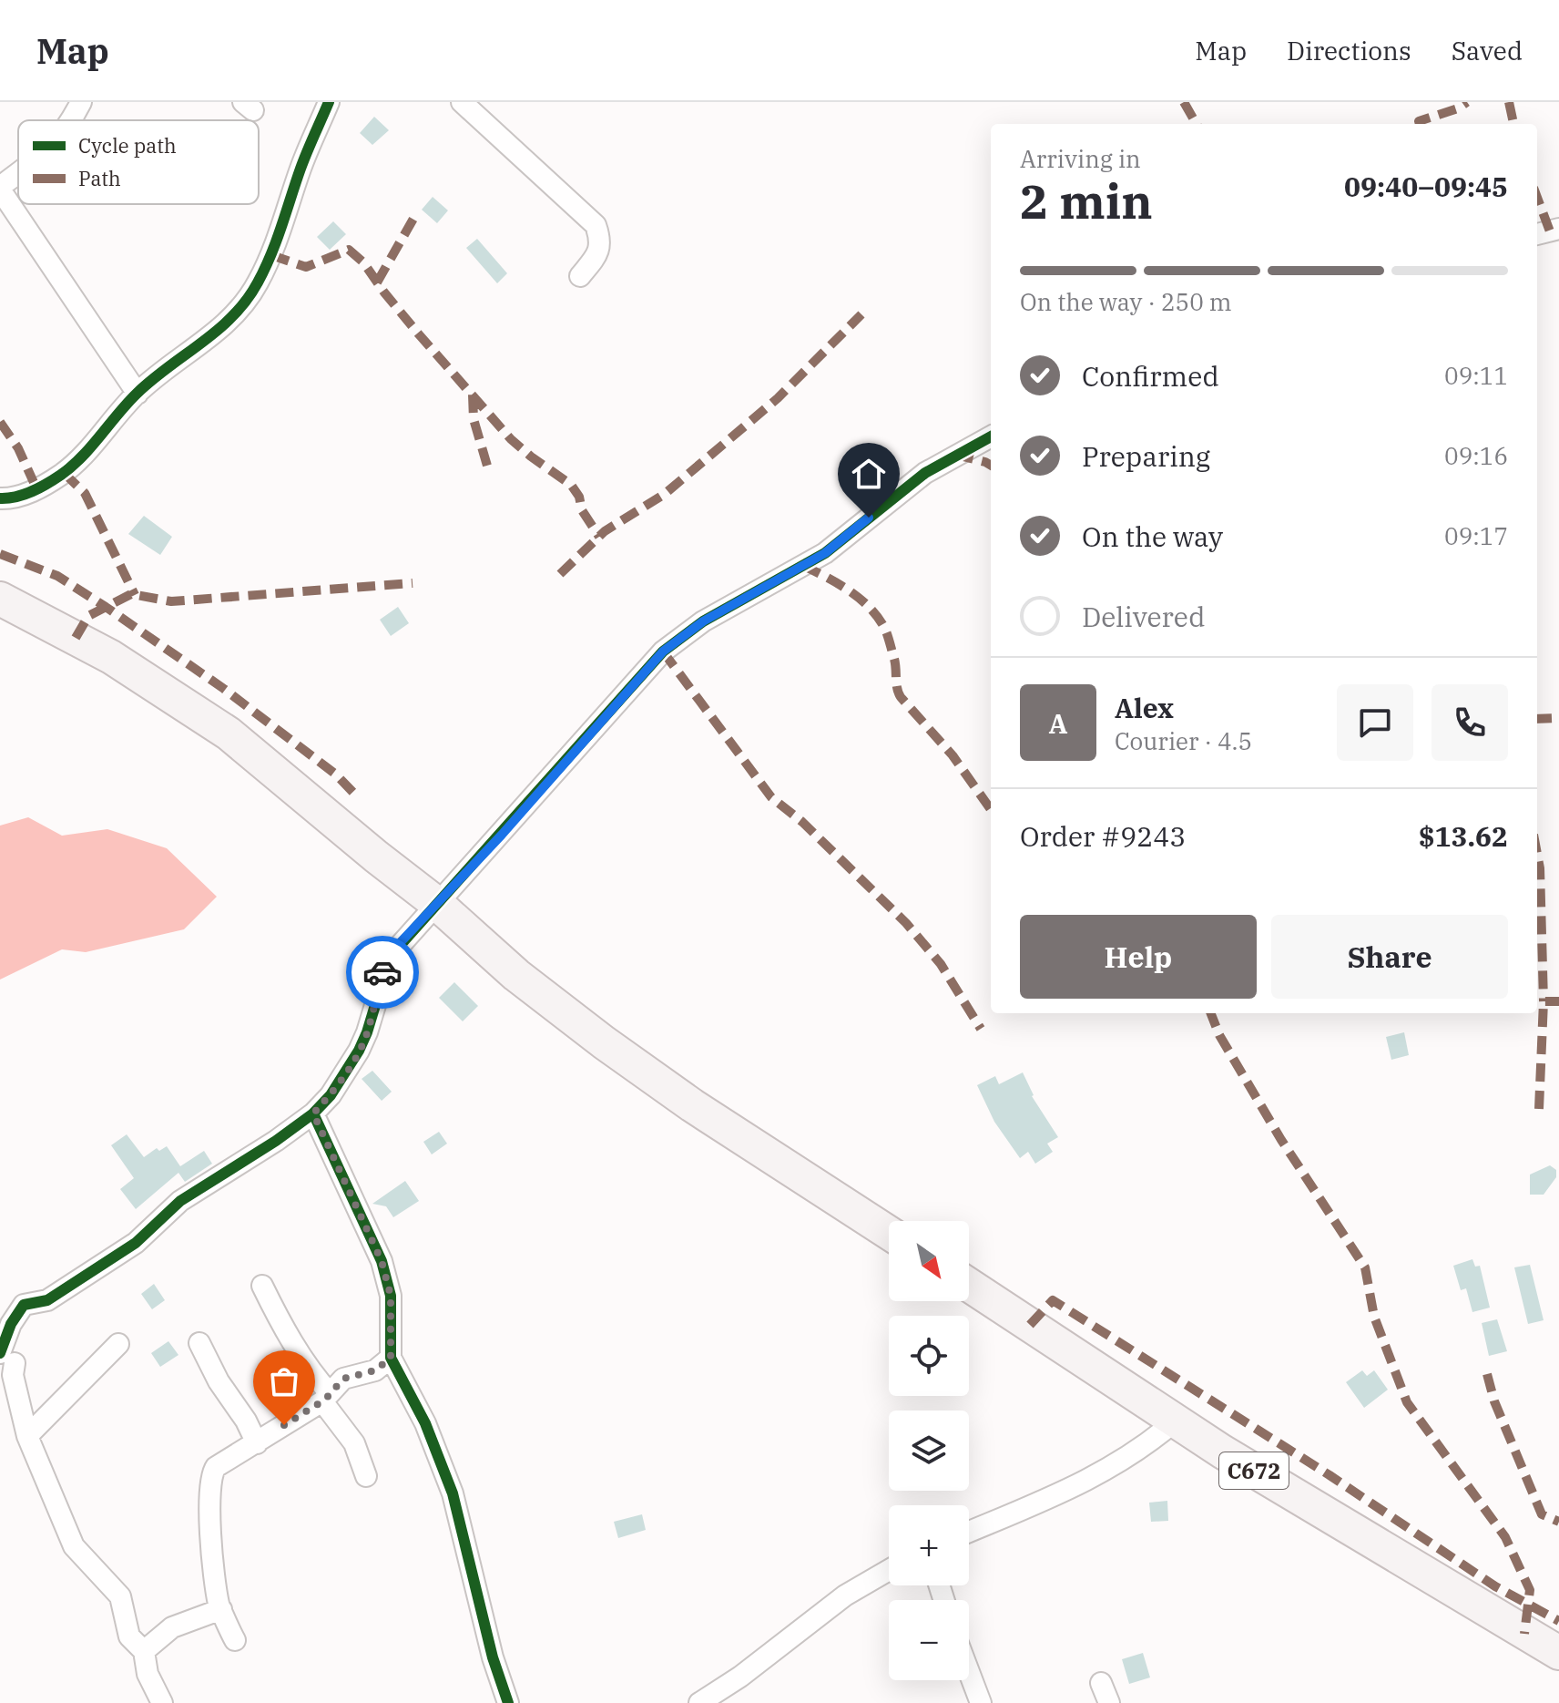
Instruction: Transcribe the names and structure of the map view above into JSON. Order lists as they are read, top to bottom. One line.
{"streets":{"main road":["C672"]},"legend":["Cycle path","Path"],"north":"bottom right","page":{"header":"Map","nav":["Map","Directions","Saved"],"heading":["2 min","Arriving in","09:40–09:45"],"panel":["Alex","Courier · 4.5","Order #9243","$13.62"],"bar":"On the way · 250 m","list":[["Confirmed","09:11"],["Preparing","09:16"],["On the way","09:17"],"Delivered"],"round":"A","buttons":["Help","Share"],"map_buttons":["+","−"]}}
